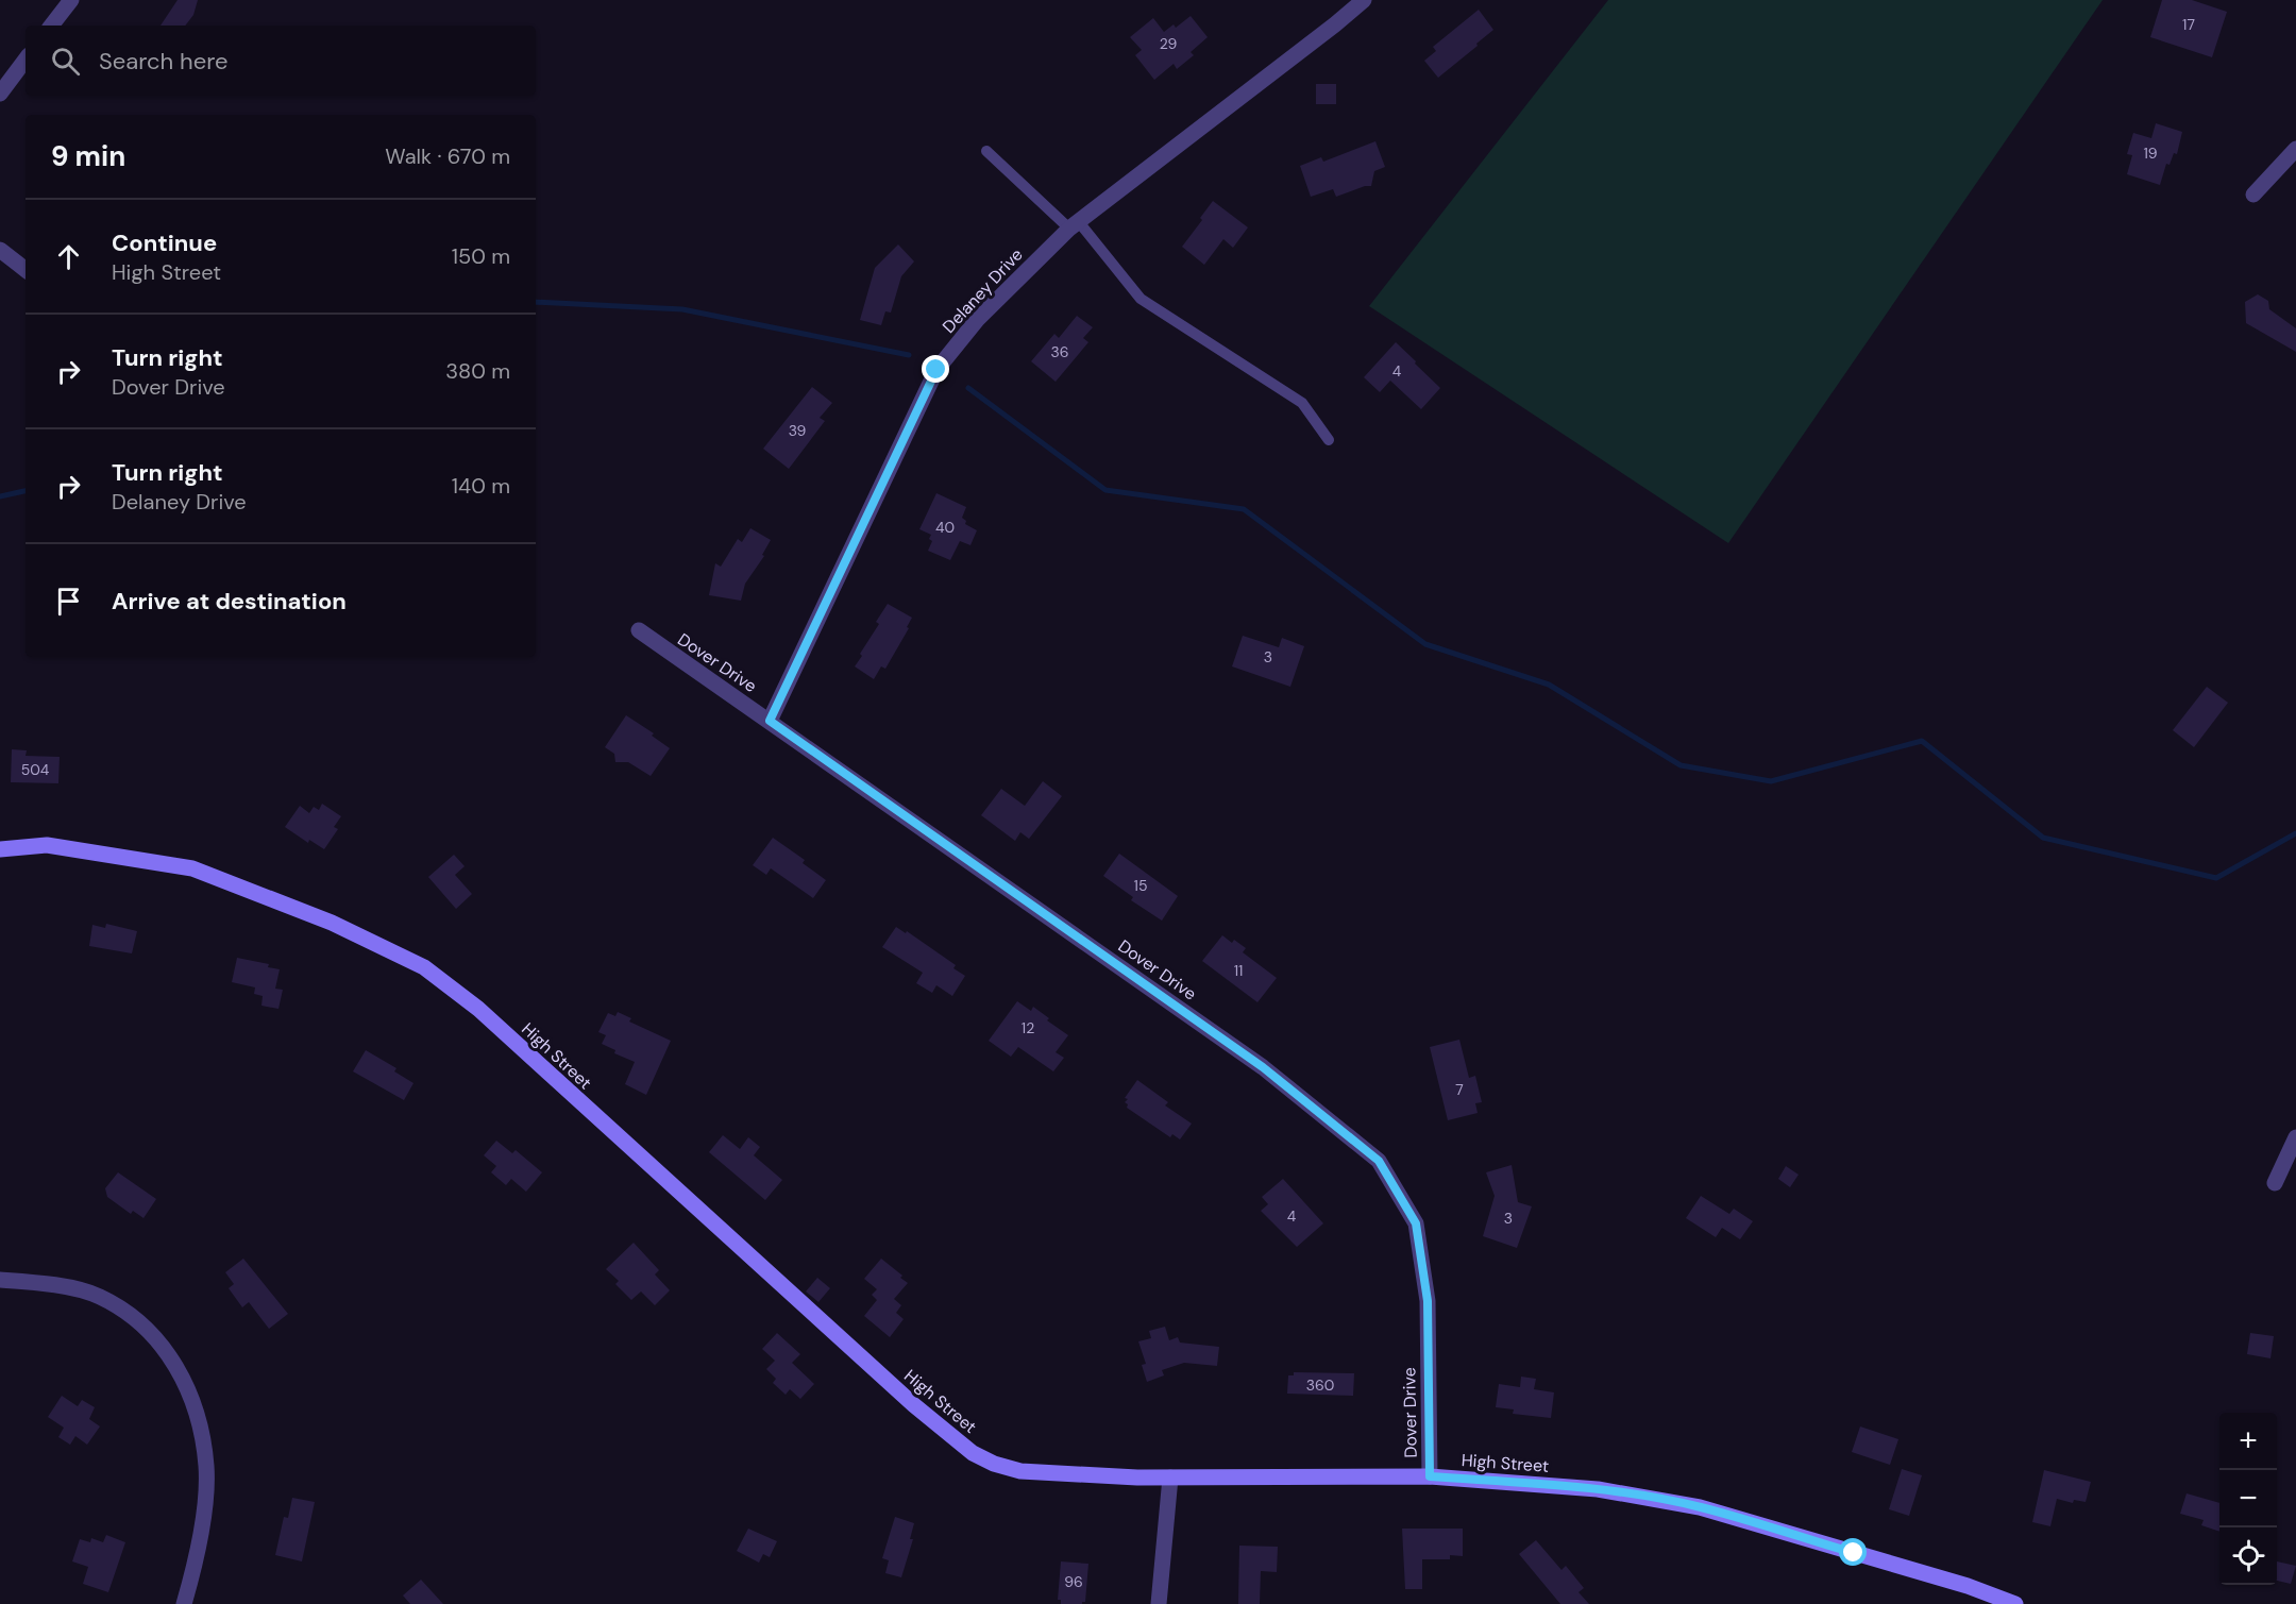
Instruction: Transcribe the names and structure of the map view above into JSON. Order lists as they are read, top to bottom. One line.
{"streets":{"street":["Delaney Drive","Dover Drive","High Street"]},"crossings":[["Delaney Drive","Dover Drive"],["Dover Drive","High Street"]],"house_numbers":["17","29","19","36","4","39","40","3","504","15","11","12","7","4","3","360","96"],"page":{"search":"Search here","heading":["9 min","Walk · 670 m"],"list":[["Continue","High Street","150 m"],["Turn right","Dover Drive","380 m"],["Turn right","Delaney Drive","140 m"],"Arrive at destination"],"map_buttons":["+","−"]}}
